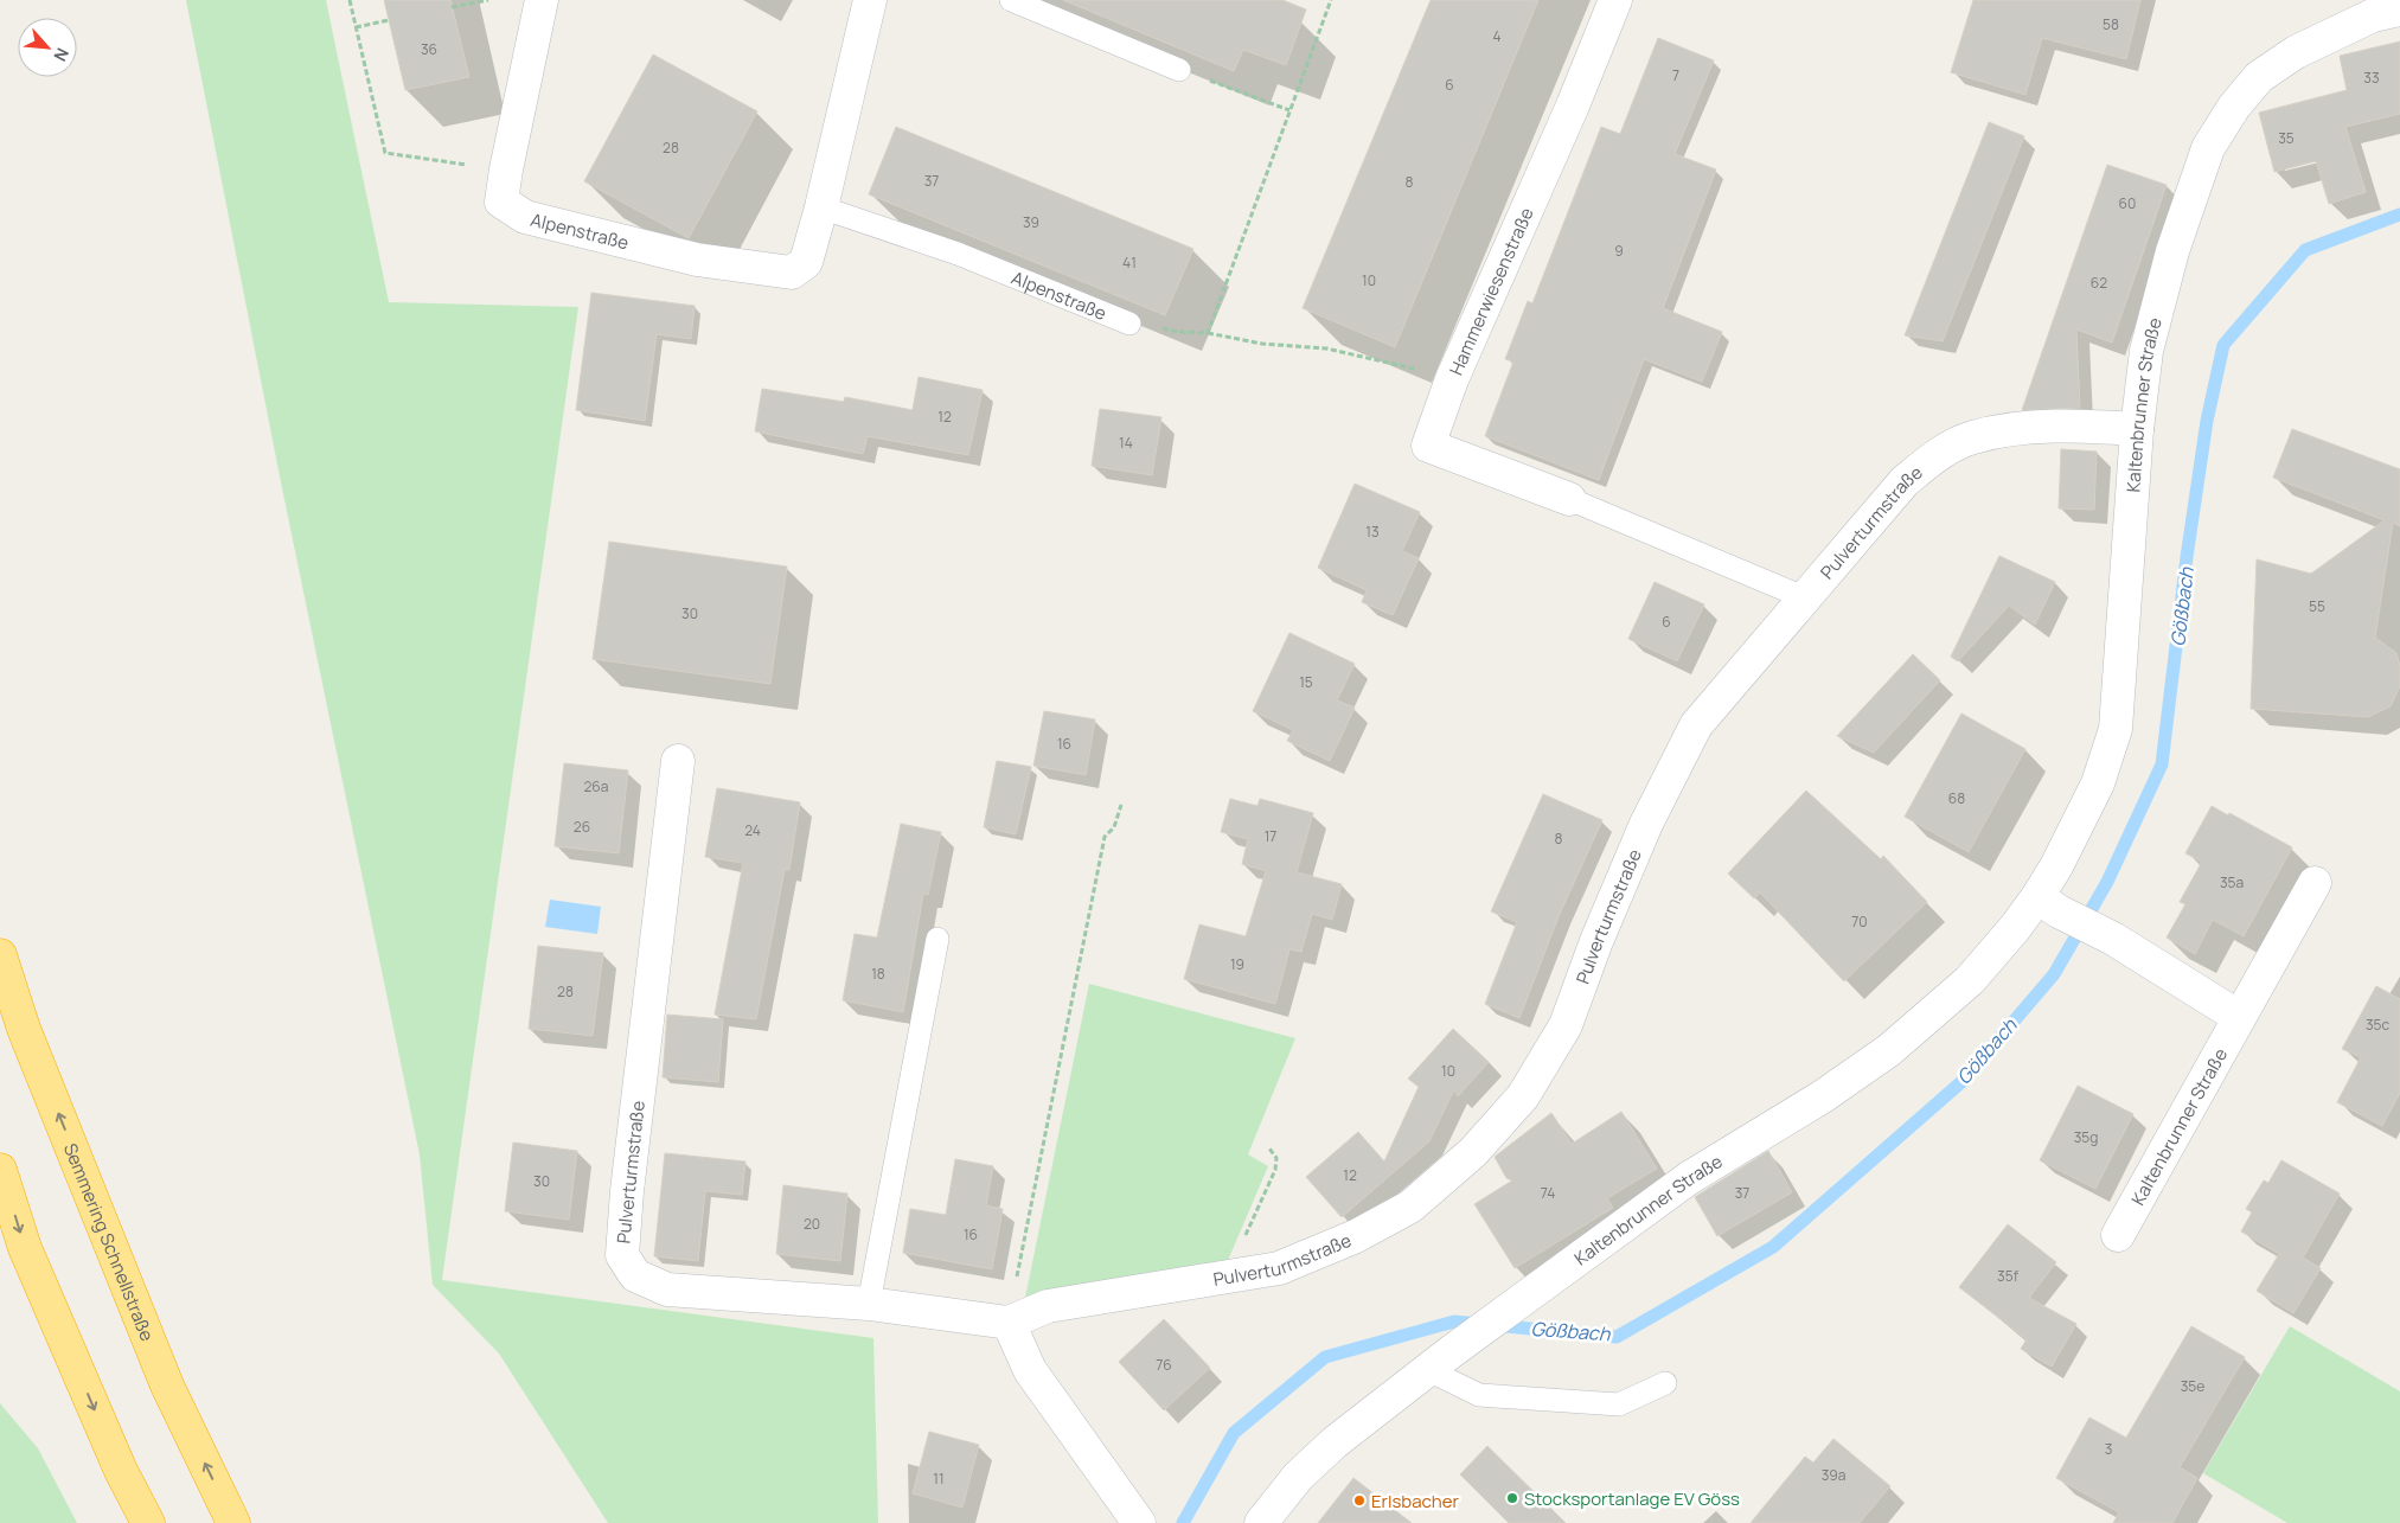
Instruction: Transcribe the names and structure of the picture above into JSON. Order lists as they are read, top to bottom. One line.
{"streets":{"highway":["Semmering Schnellstraße"],"street":["Alpenstraße","Hammerwiesenstraße","Kaltenbrunner Straße","Pulverturmstraße"]},"crossings":[["Kaltenbrunner Straße","Pulverturmstraße"]],"water":["Gößbach"],"places":["Stocksportanlage EV Göss","Erlsbacher"],"house_numbers":["58","4","36","7","33","6","35","28","37","8","60","39","9","41","10","62","12","14","13","55","30","6","15","16","26a","68","26","24","17","8","35a","70","19","18","28","35c","10","35g","12","30","74","37","20","16","35f","76","35e","3","39a","11"],"north":"bottom right"}
